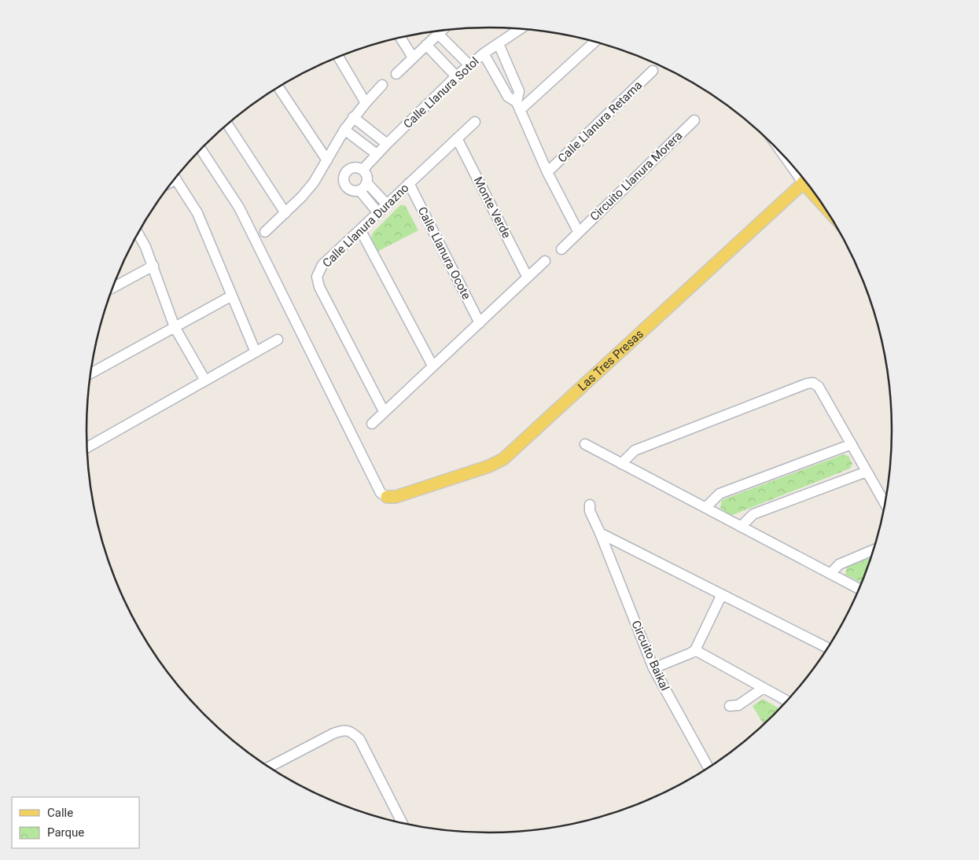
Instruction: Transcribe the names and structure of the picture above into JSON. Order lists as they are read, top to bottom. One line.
{"streets":{"main road":["Las Tres Presas"],"street":["Calle Llanura Sotol","Calle Llanura Retama","Circuito Llanura Morera","Monte Verde","Calle Llanura Durazno","Calle Llanura Ocote","Circuito Baikal"]},"crossings":[["Calle Llanura Sotol","Circuito Llanura Morera"],["Calle Llanura Retama","Circuito Llanura Morera"],["Monte Verde","Calle Llanura Durazno"],["Calle Llanura Durazno","Calle Llanura Ocote"]],"legend":["Calle","Parque"]}
